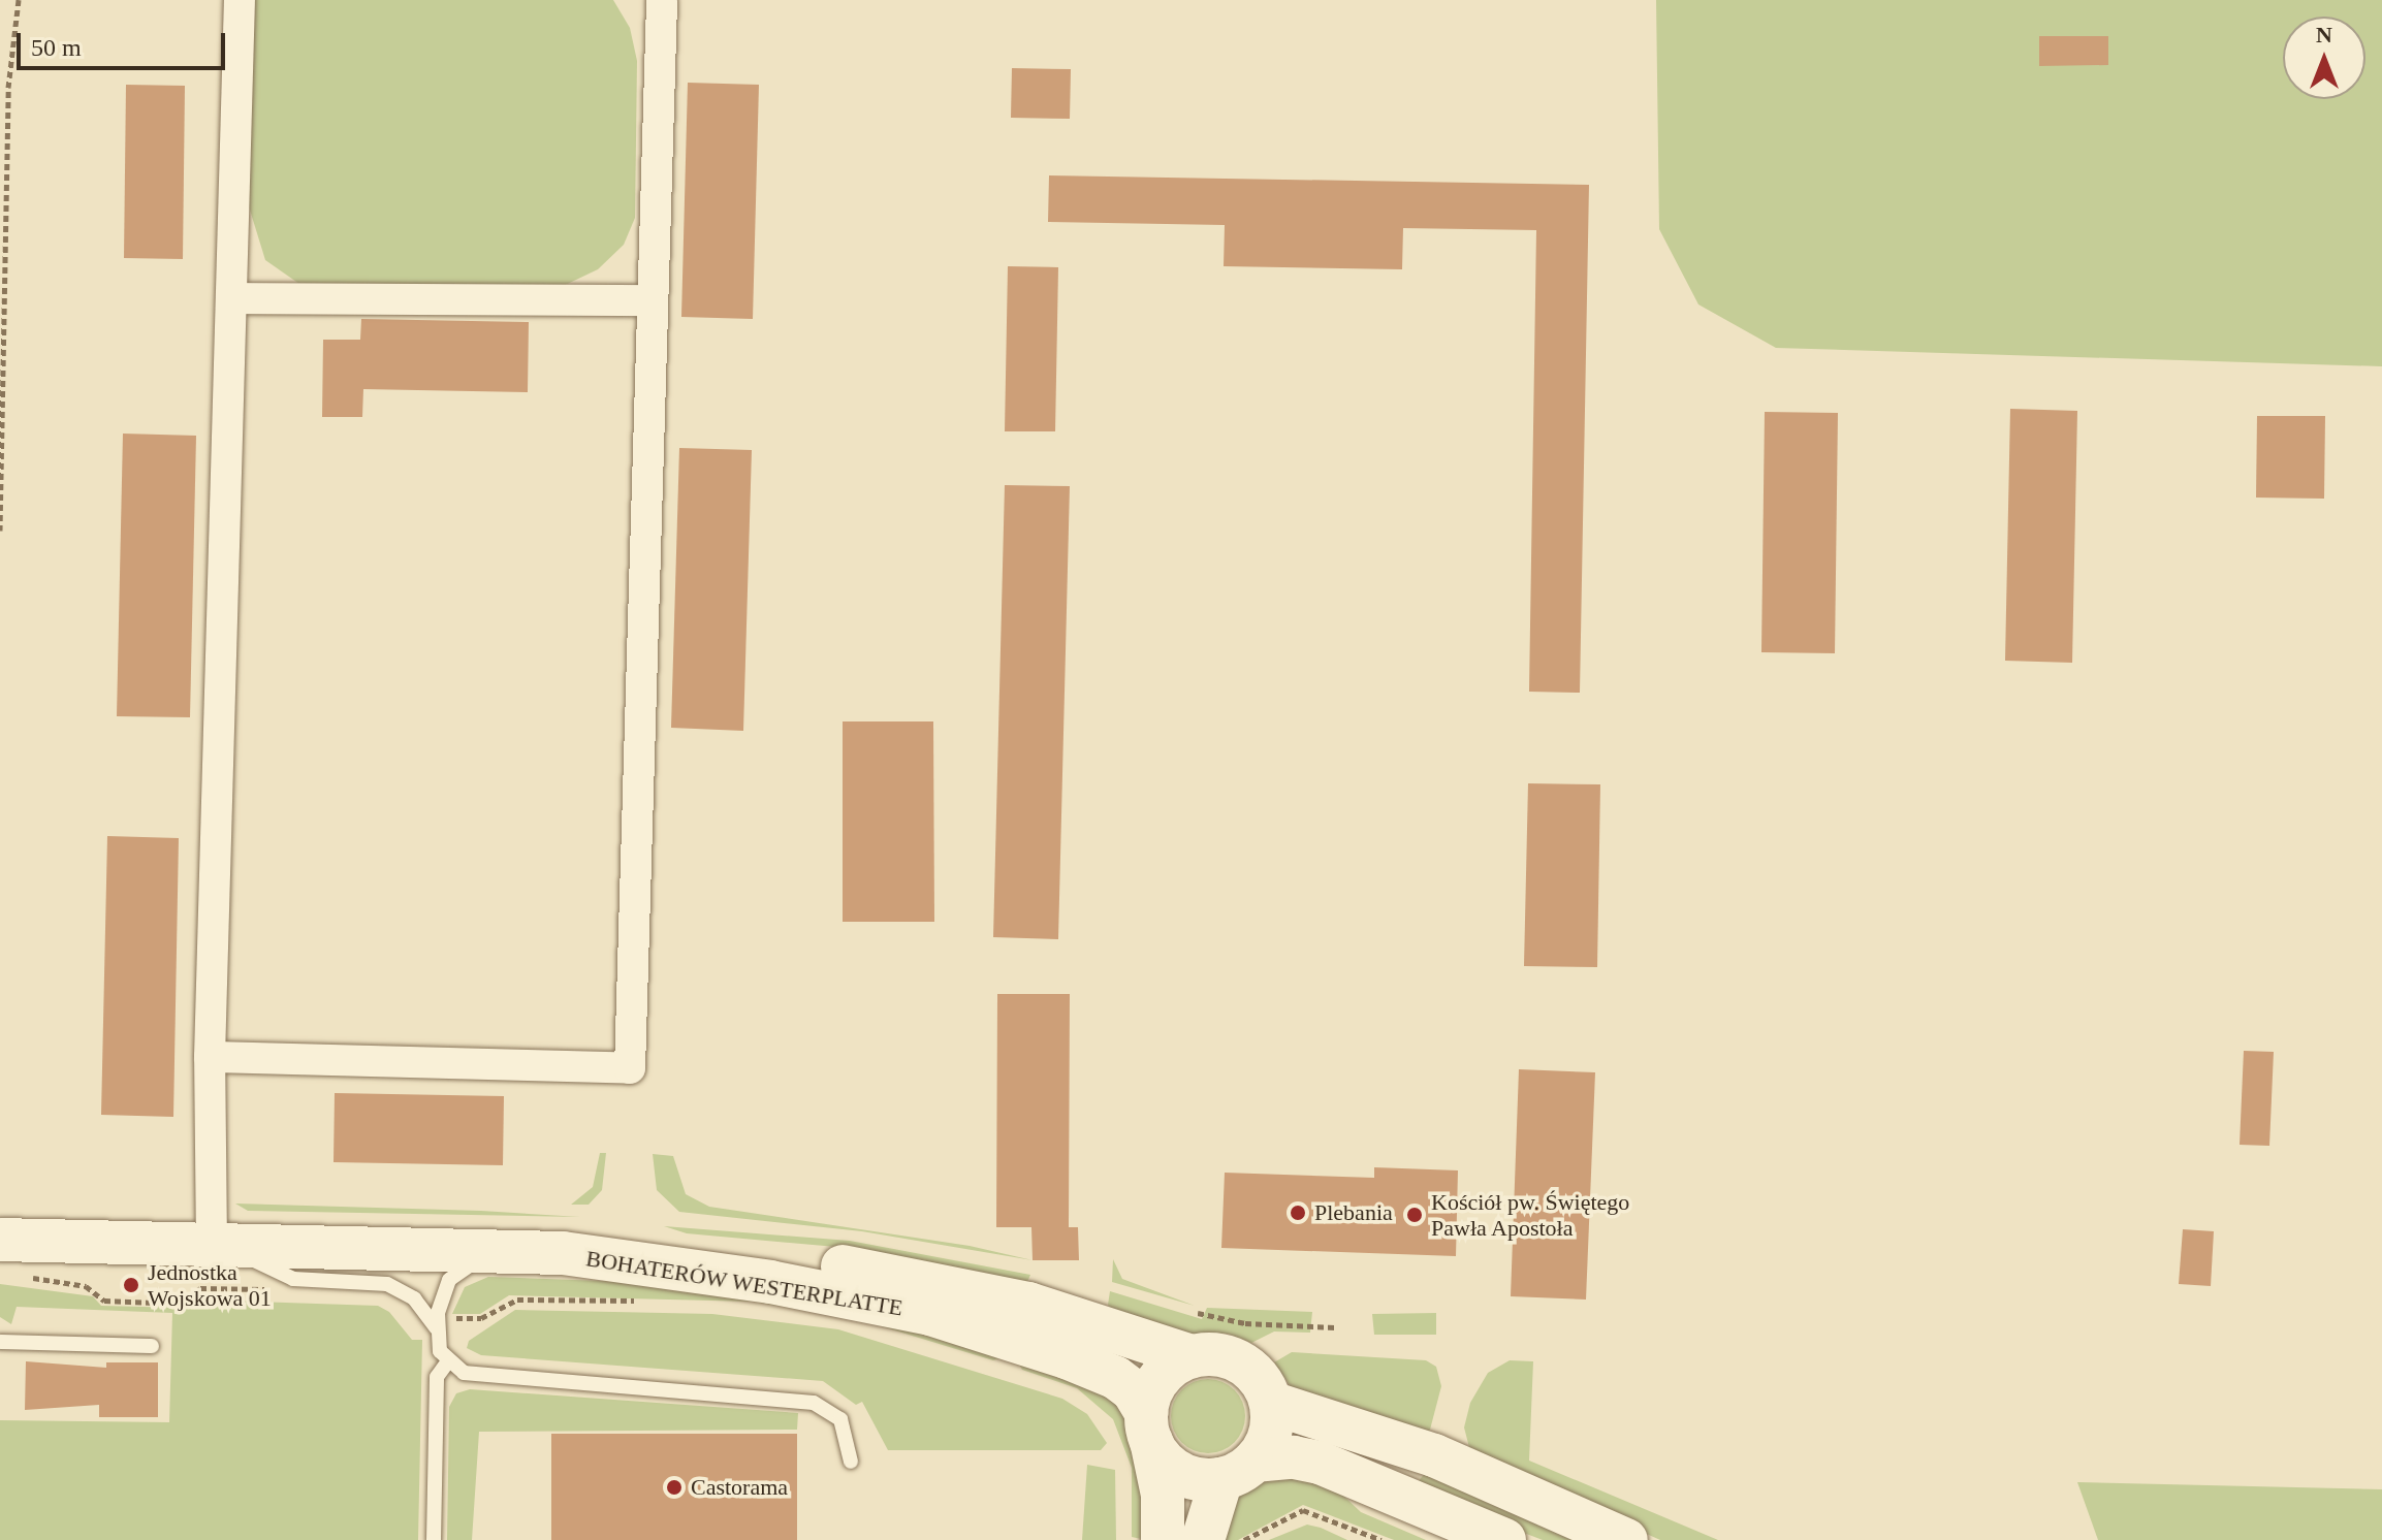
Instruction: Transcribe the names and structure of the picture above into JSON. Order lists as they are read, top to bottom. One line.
{"streets":{"main road":["BOHATERÓW WESTERPLATTE"]},"places":["Plebania","Kościół pw. Świętego Pawła Apostoła","Jednostka Wojskowa 01","Castorama"],"scale_bar":"50 m","north":"top"}
